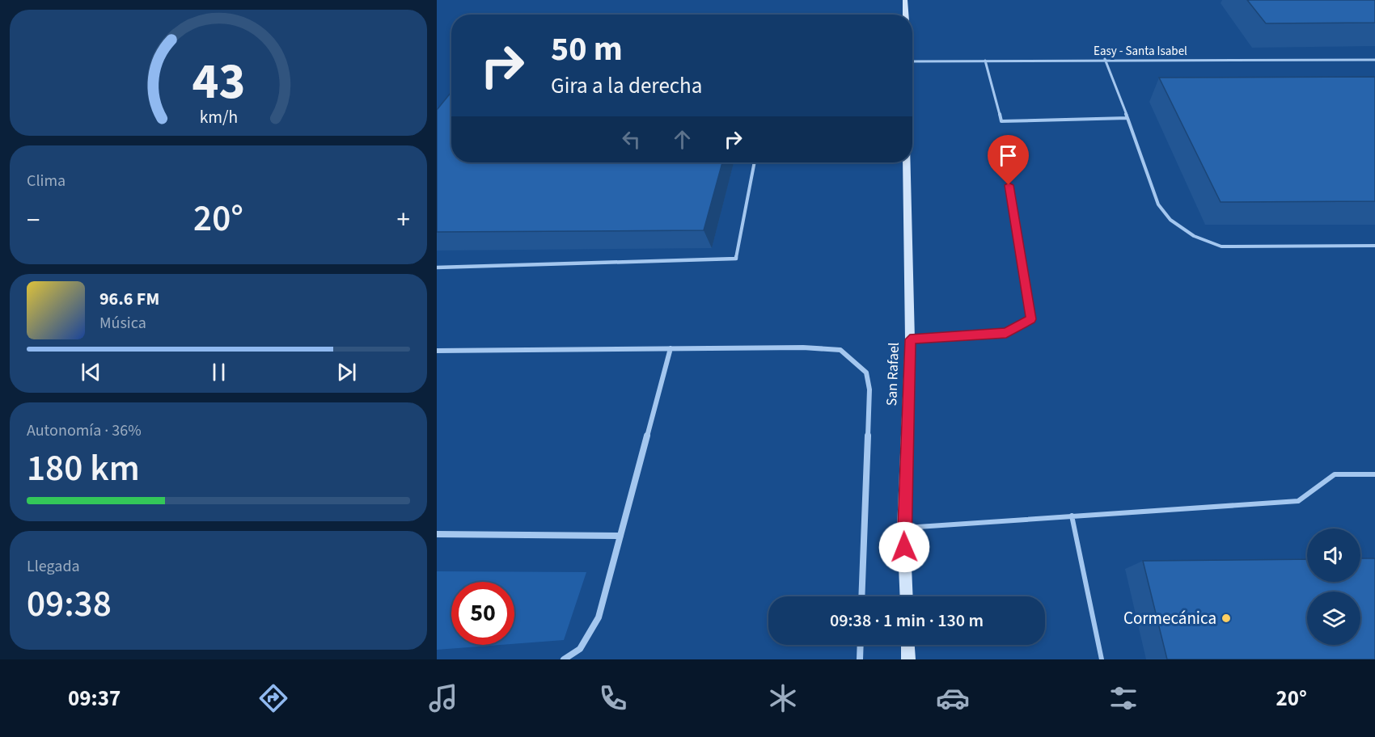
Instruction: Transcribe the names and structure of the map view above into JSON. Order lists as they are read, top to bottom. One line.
{"streets":{"main road":["San Rafael"],"lane":["Easy - Santa Isabel"]},"places":["Cormecánica"],"page":{"turn":["50 m","Gira a la derecha"],"tile":["Clima",["Autonomía · 36%","180 km"],["Llegada","09:38"]],"heat":["−","20°","+"],"song":["96.6 FM","Música"],"limit":"50","trip":"09:38 · 1 min · 130 m","tabs":["09:37","20°"],"gauge":["43","km/h"]}}
